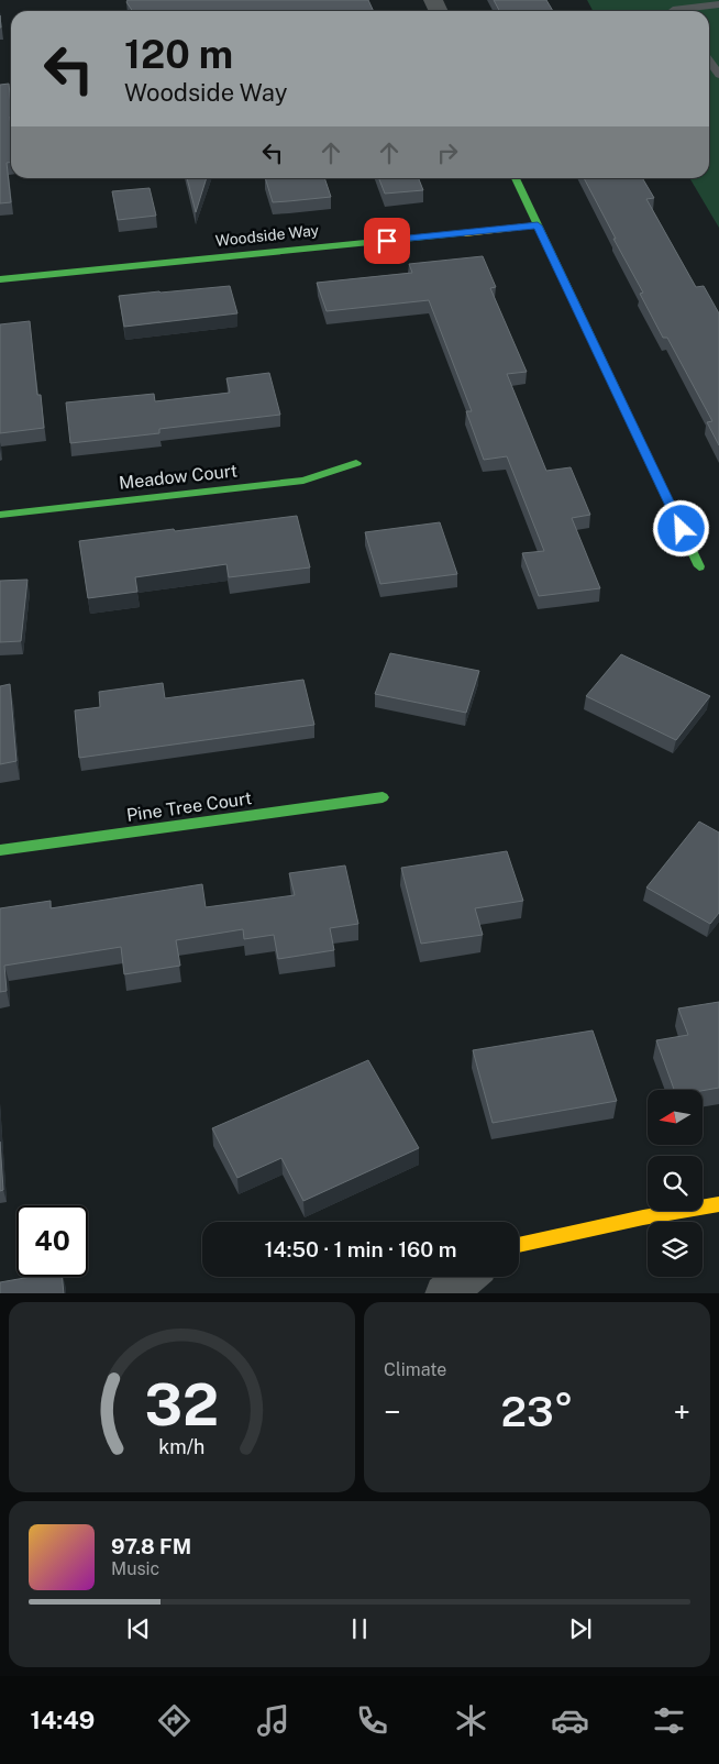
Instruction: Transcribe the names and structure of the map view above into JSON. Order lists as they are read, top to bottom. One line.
{"streets":{"street":["Woodside Way","Meadow Court","Pine Tree Court"]},"north":"left","page":{"turn":["120 m","Woodside Way"],"limit":"40","trip":"14:50 · 1 min · 160 m","tile":"Climate","heat":["−","23°","+"],"song":["97.8 FM","Music"],"tabs":"14:49","gauge":["32","km/h"]}}
